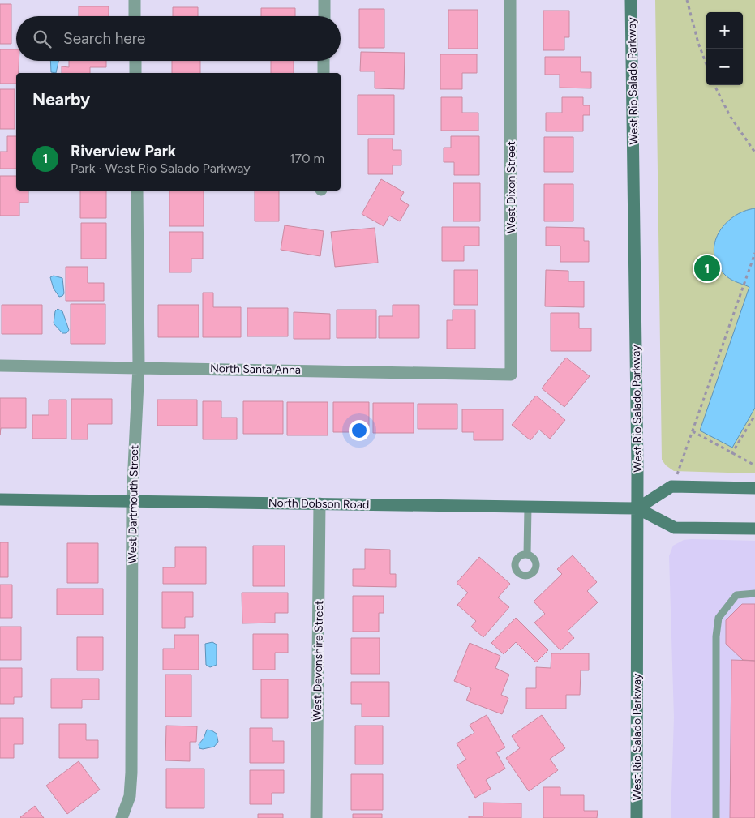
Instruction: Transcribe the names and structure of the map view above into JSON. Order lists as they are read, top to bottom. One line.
{"streets":{"main road":["West Rio Salado Parkway","North Dobson Road"],"street":["West Dixon Street","North Santa Anna","West Dartmouth Street","West Devonshire Street"]},"crossings":[["West Rio Salado Parkway","North Dobson Road"],["West Dixon Street","North Santa Anna"],["North Santa Anna","West Dartmouth Street"],["North Dobson Road","West Dartmouth Street"],["North Dobson Road","West Devonshire Street"]],"page":{"map_buttons":["+","−"],"search":"Search here","heading":"Nearby","list":[{"mark":"1","name":"Riverview Park","note":"Park · West Rio Salado Parkway","value":"170 m"}],"pins":"1"}}
